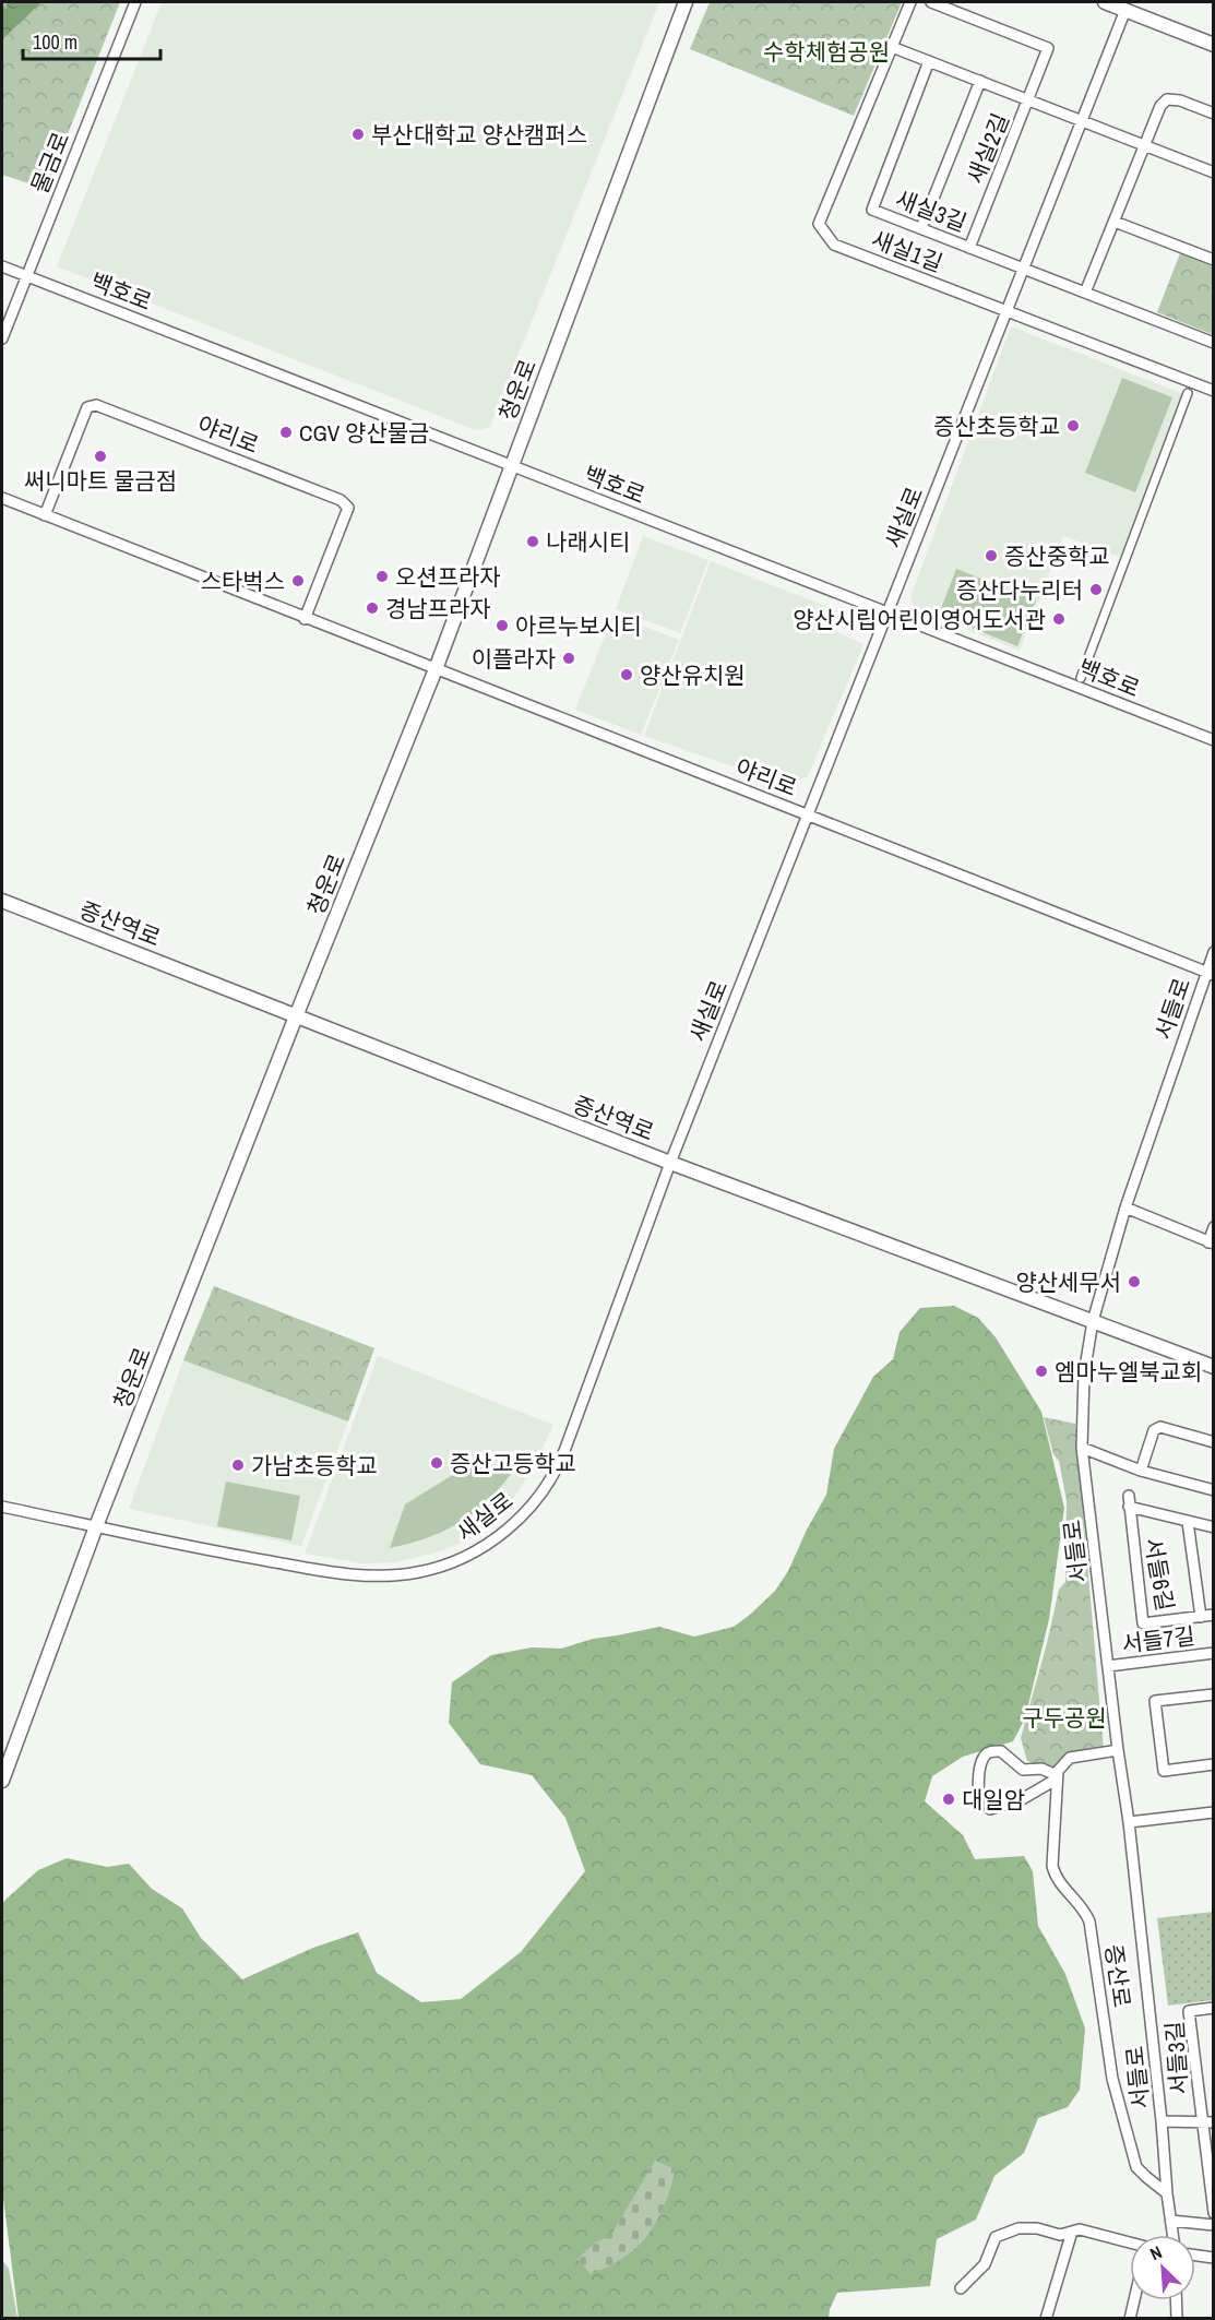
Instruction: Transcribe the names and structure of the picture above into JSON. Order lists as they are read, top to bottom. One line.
{"streets":{"street":["새실2길","물금로","새실3길","새실1길","백호로","청운로","야리로","새실로","증산역로","서들로","서들6길","서들7길","증산로","서들3길"]},"crossings":[["새실2길","새실3길"],["새실2길","새실1길"],["새실2길","새실로"],["물금로","백호로"],["새실3길","새실로"],["새실1길","새실로"],["백호로","청운로"],["백호로","새실로"],["청운로","야리로"],["청운로","새실로"],["청운로","증산역로"],["야리로","새실로"],["야리로","서들로"],["새실로","증산역로"],["증산역로","서들로"],["서들로","서들7길"],["서들로","서들3길"]],"parks":["수학체험공원","구두공원"],"places":["부산대학교 양산캠퍼스","증산초등학교","CGV 양산물금","써니마트 물금점","나래시티","증산중학교","오션프라자","스타벅스","증산다누리터","경남프라자","양산시립어린이영어도서관","아르누보시티","이플라자","양산유치원","양산세무서","엠마누엘북교회","증산고등학교","가남초등학교","대일암"],"scale_bar":"100 m","north":"top left"}
